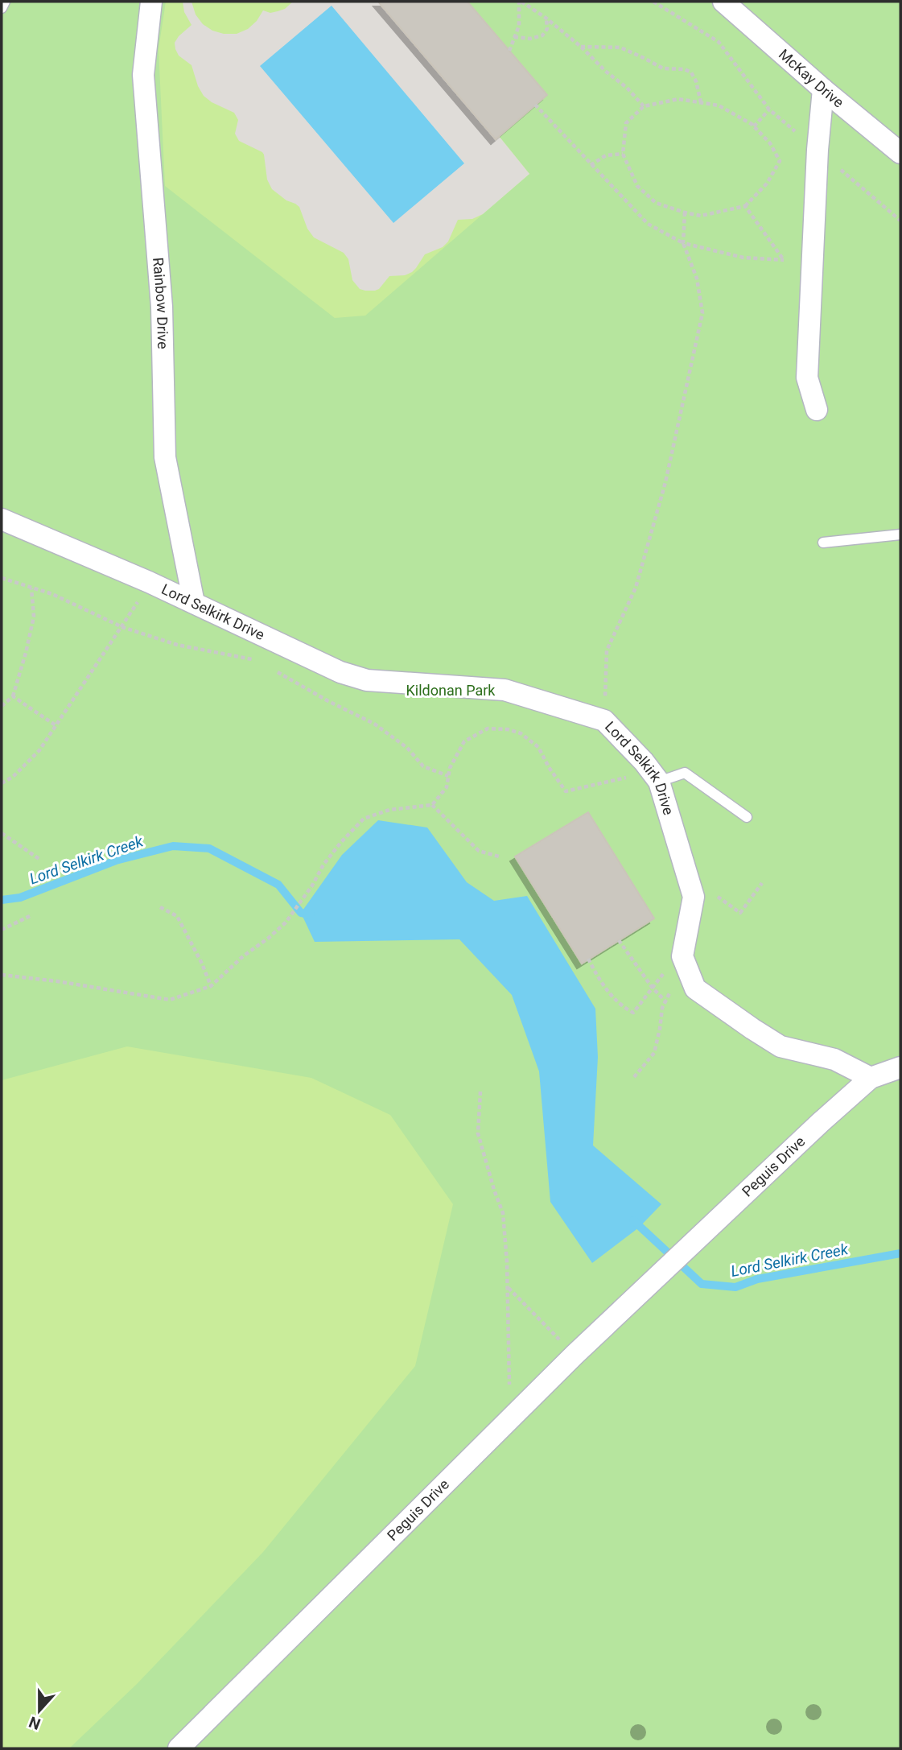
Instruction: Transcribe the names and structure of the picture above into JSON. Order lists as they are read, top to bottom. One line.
{"streets":{"street":["McKay Drive","Rainbow Drive","Lord Selkirk Drive","Peguis Drive"]},"crossings":[["Rainbow Drive","Lord Selkirk Drive"]],"water":["Lord Selkirk Creek"],"parks":["Kildonan Park"],"north":"bottom"}
